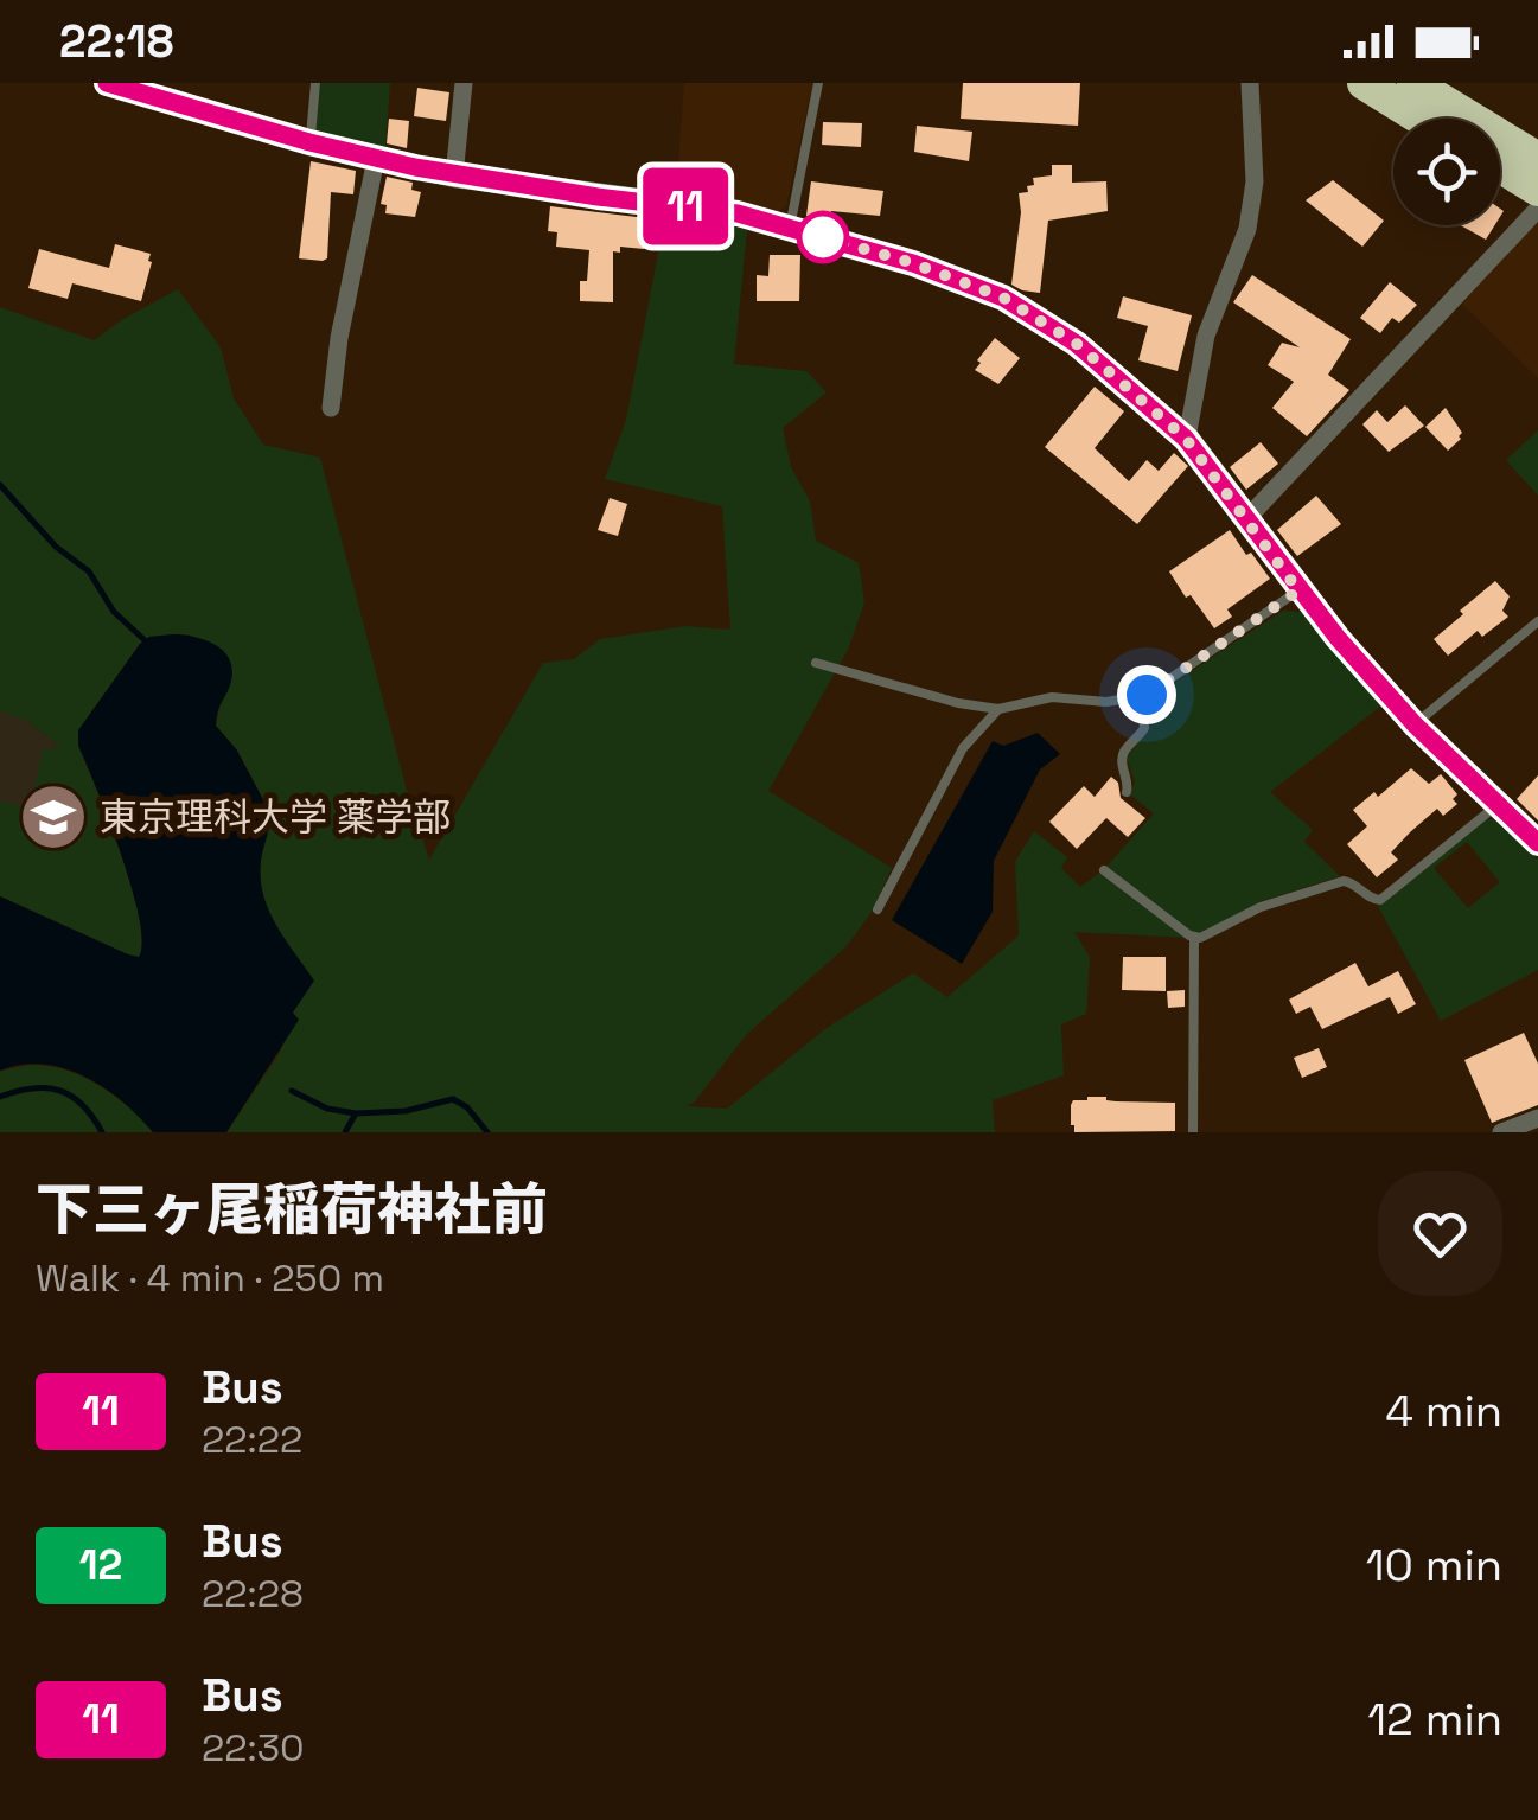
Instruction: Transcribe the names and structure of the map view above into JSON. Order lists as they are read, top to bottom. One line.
{"places":{"school or university":["東京理科大学 薬学部"]},"lines":["bus line 11"],"page":{"status":"22:18","on_map":"11","heading":["下三ヶ尾稲荷神社前","Walk · 4 min · 250 m"],"list":[{"mark":"11","name":"Bus","note":"22:22","value":"4 min"},{"mark":"12","name":"Bus","note":"22:28","value":"10 min"},{"mark":"11","name":"Bus","note":"22:30","value":"12 min"}]}}
